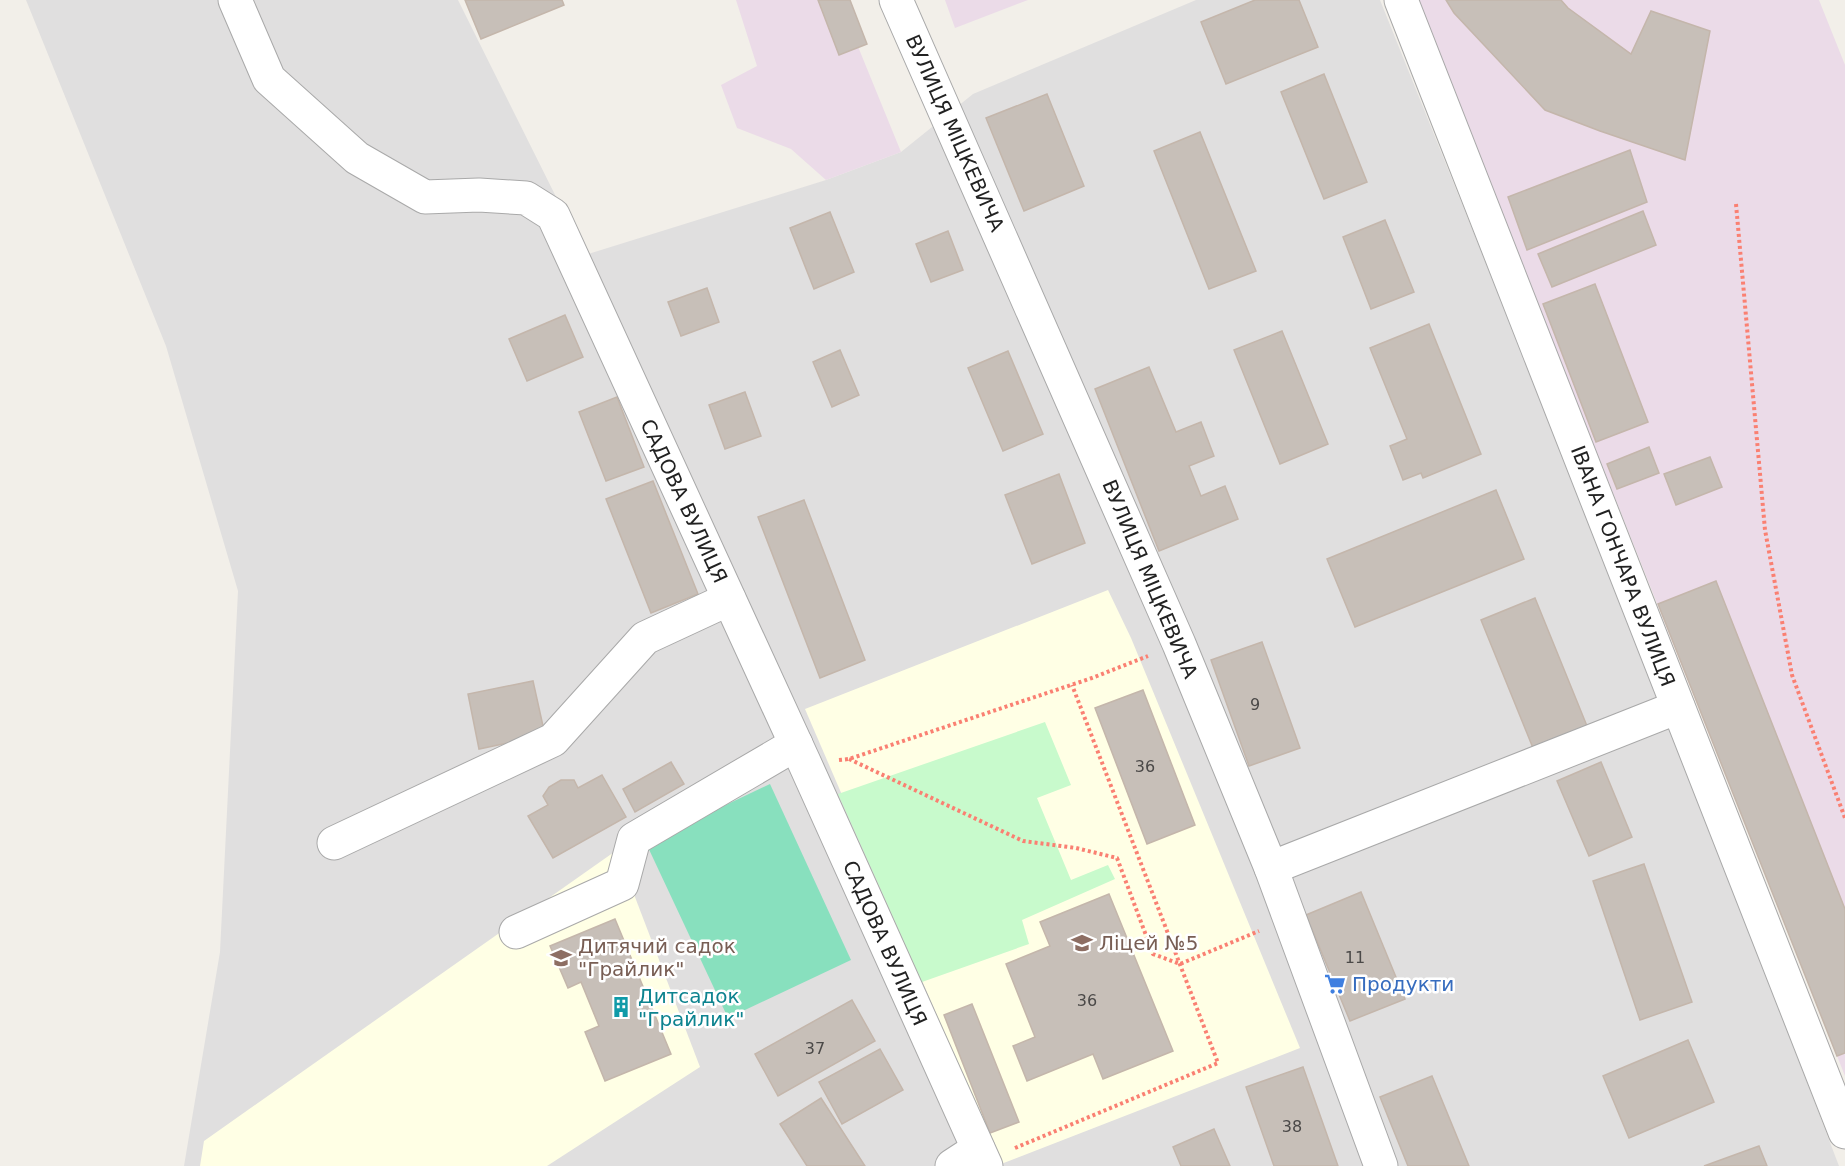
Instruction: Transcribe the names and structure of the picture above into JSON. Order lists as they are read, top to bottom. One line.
{"streets":{"street":["ВУЛИЦЯ МІЦКЕВИЧА","САДОВА ВУЛИЦЯ","ІВАНА ГОНЧАРА ВУЛИЦЯ"]},"places":{"school or university":["Ліцей №5","Дитячий садок \"Грайлик\""],"supermarket":["Продукти"],"building":["Дитсадок \"Грайлик\""]},"house_numbers":["9","36","11","36","37","38"]}
